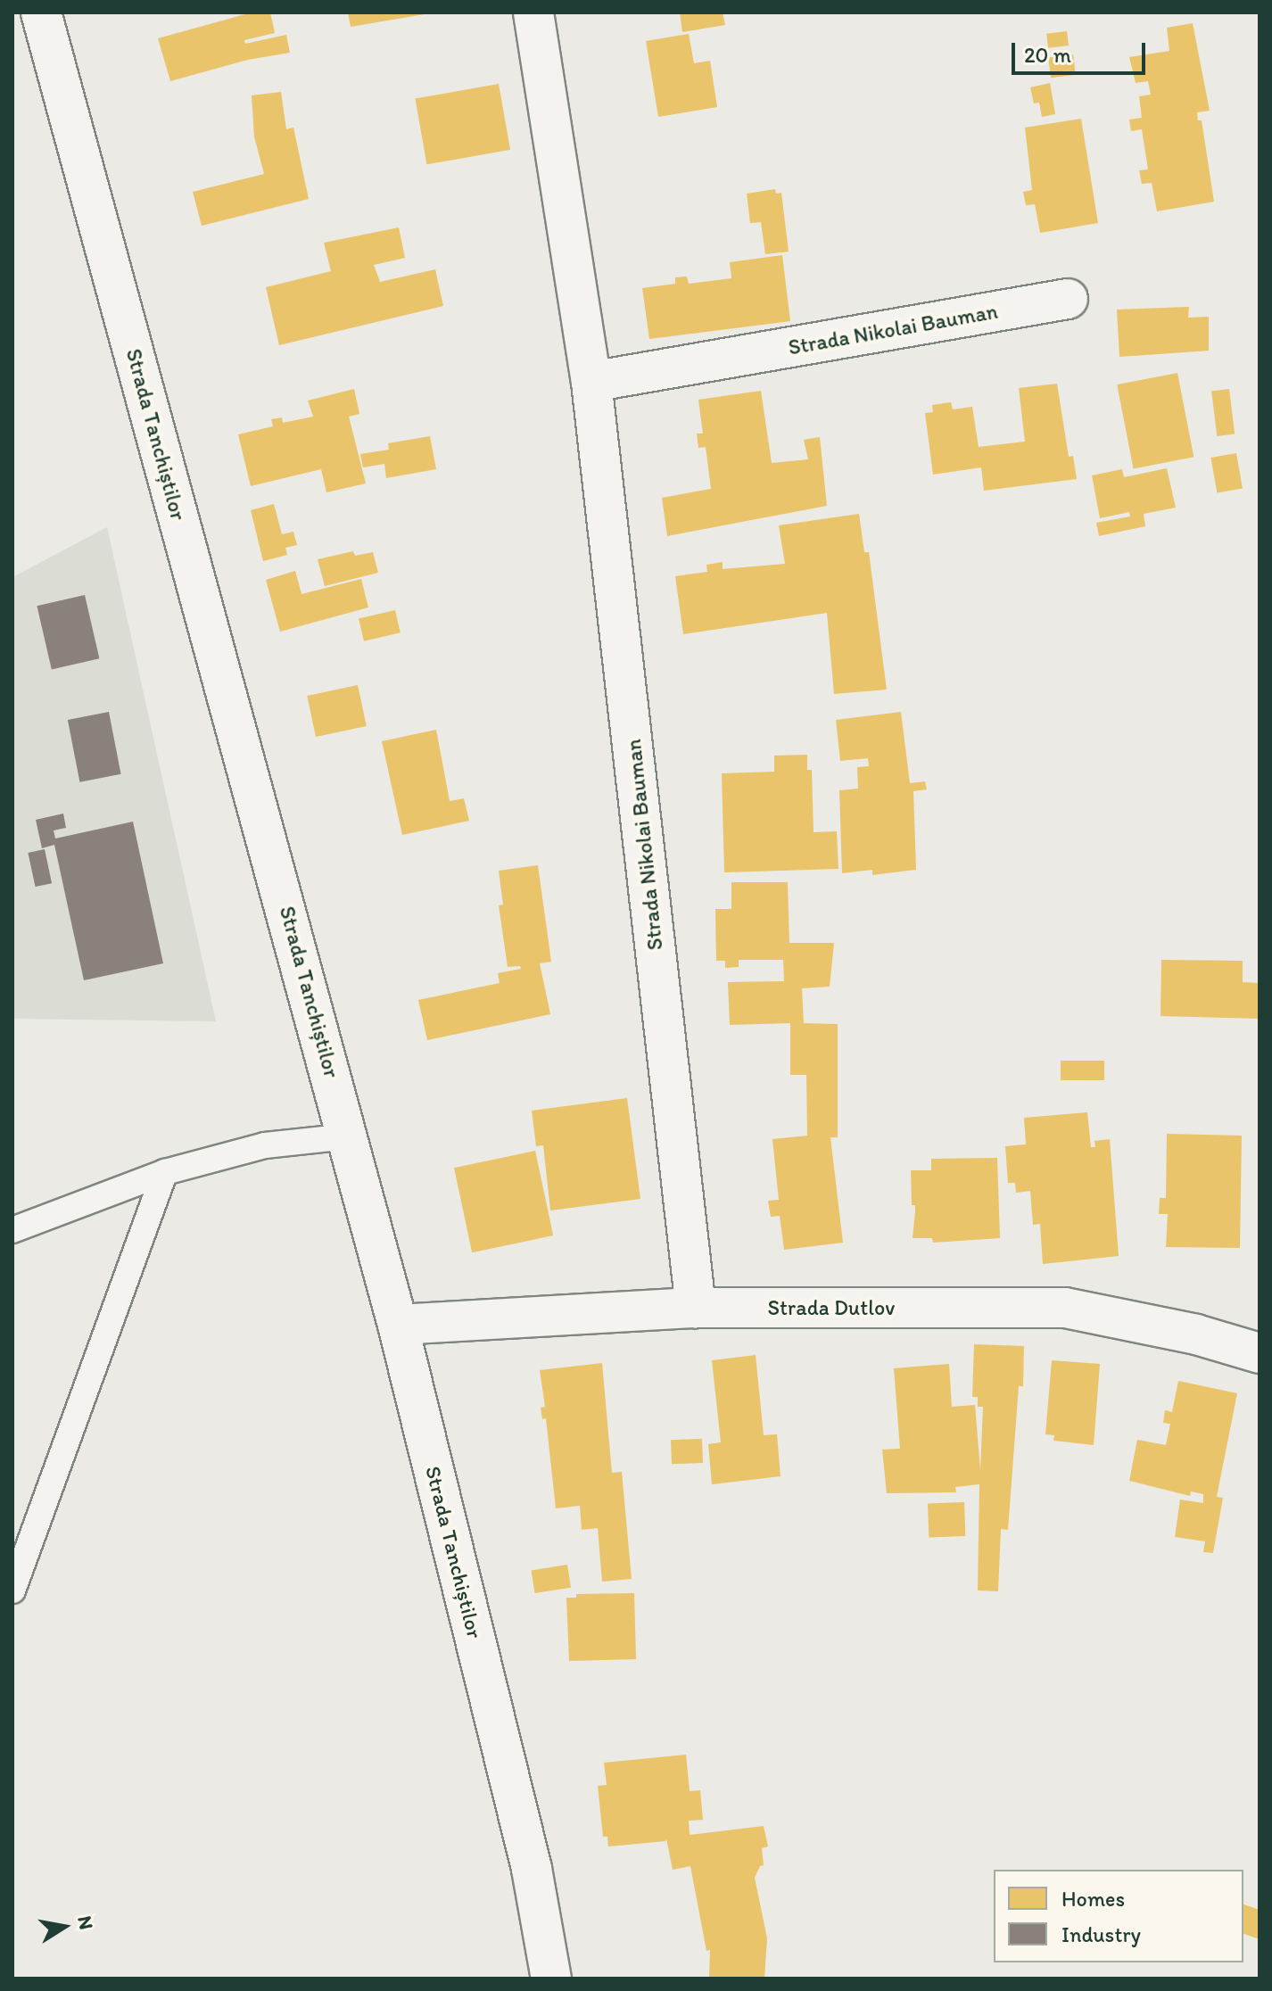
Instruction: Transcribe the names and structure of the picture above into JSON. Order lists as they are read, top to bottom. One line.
{"streets":{"street":["Strada Nikolai Bauman","Strada Tanchiștilor","Strada Dutlov"]},"crossings":[["Strada Nikolai Bauman","Strada Dutlov"],["Strada Tanchiștilor","Strada Dutlov"]],"legend":["Homes","Industry"],"scale_bar":"20 m","north":"right"}
